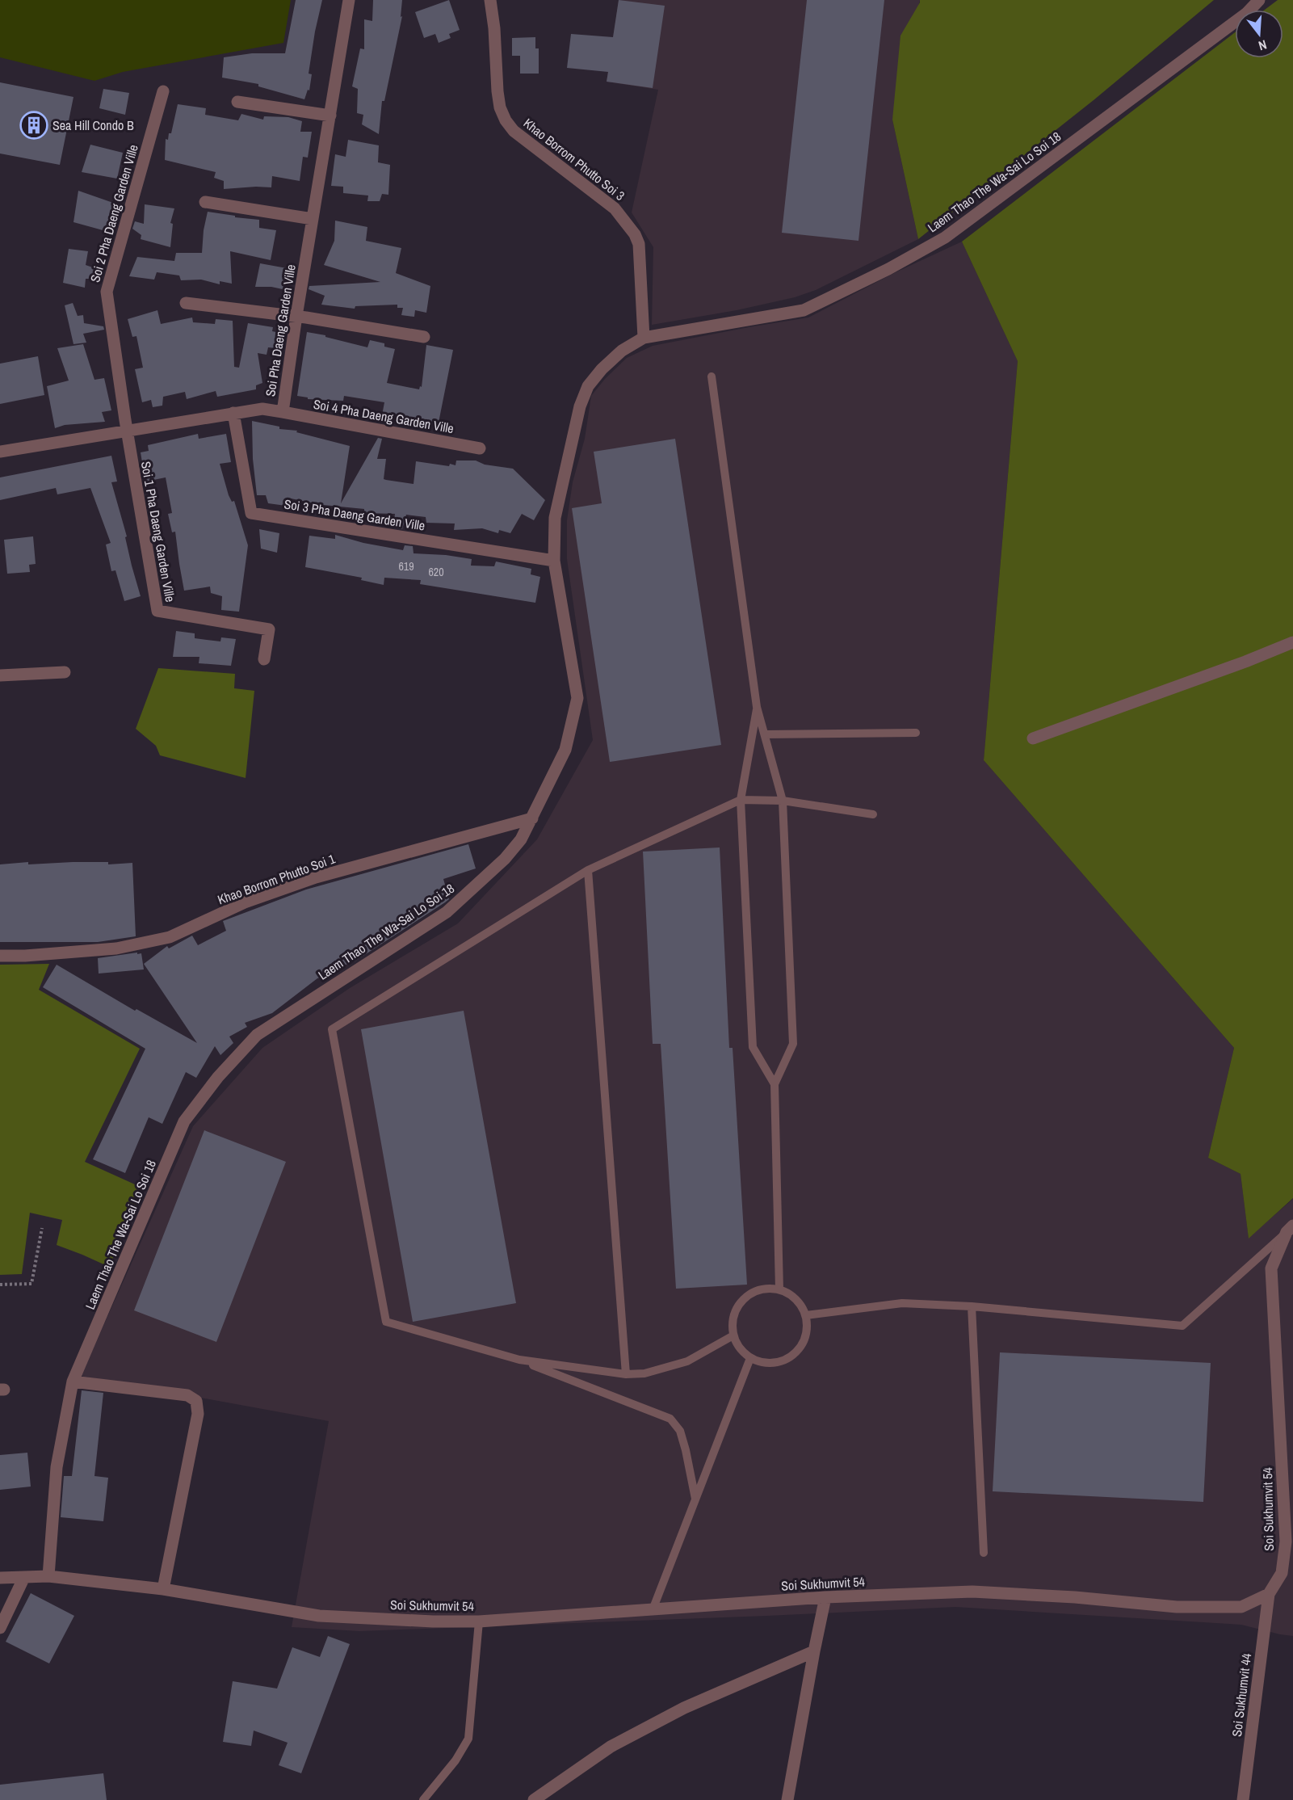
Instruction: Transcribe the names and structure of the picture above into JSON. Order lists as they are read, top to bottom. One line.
{"streets":{"street":["Khao Borrom Phutto Soi 3","Laem Thao The Wa-Sai Lo Soi 18","Soi 2 Pha Daeng Garden Ville","Soi Pha Daeng Garden Ville","Soi 4 Pha Daeng Garden Ville","Soi 3 Pha Daeng Garden Ville","Soi 1 Pha Daeng Garden Ville","Khao Borrom Phutto Soi 1","Soi Sukhumvit 54","Soi Sukhumvit 44"]},"crossings":[["Khao Borrom Phutto Soi 3","Laem Thao The Wa-Sai Lo Soi 18"],["Laem Thao The Wa-Sai Lo Soi 18","Soi 3 Pha Daeng Garden Ville"],["Laem Thao The Wa-Sai Lo Soi 18","Khao Borrom Phutto Soi 1"],["Laem Thao The Wa-Sai Lo Soi 18","Soi Sukhumvit 54"],["Soi 2 Pha Daeng Garden Ville","Soi Pha Daeng Garden Ville"],["Soi 2 Pha Daeng Garden Ville","Soi 1 Pha Daeng Garden Ville"],["Soi Pha Daeng Garden Ville","Soi 4 Pha Daeng Garden Ville"],["Soi Pha Daeng Garden Ville","Soi 3 Pha Daeng Garden Ville"],["Soi Pha Daeng Garden Ville","Soi 1 Pha Daeng Garden Ville"],["Soi Sukhumvit 54","Soi Sukhumvit 44"]],"places":{"building":["Sea Hill Condo B"]},"house_numbers":["619","620"],"north":"bottom"}
